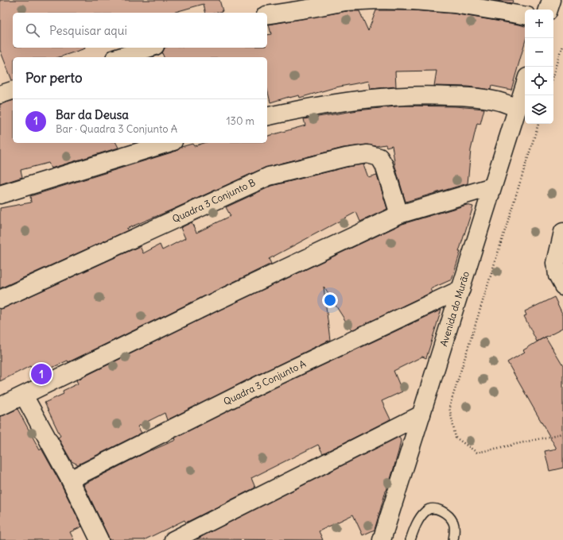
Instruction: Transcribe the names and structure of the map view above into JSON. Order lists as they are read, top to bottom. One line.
{"streets":{"street":["Quadra 3 Conjunto B","Avenida do Murão","Quadra 3 Conjunto A"]},"crossings":[["Avenida do Murão","Quadra 3 Conjunto A"]],"page":{"map_buttons":["+","−"],"search":"Pesquisar aqui","heading":"Por perto","list":[{"mark":"1","name":"Bar da Deusa","note":"Bar · Quadra 3 Conjunto A","value":"130 m"}],"pins":"1"}}
